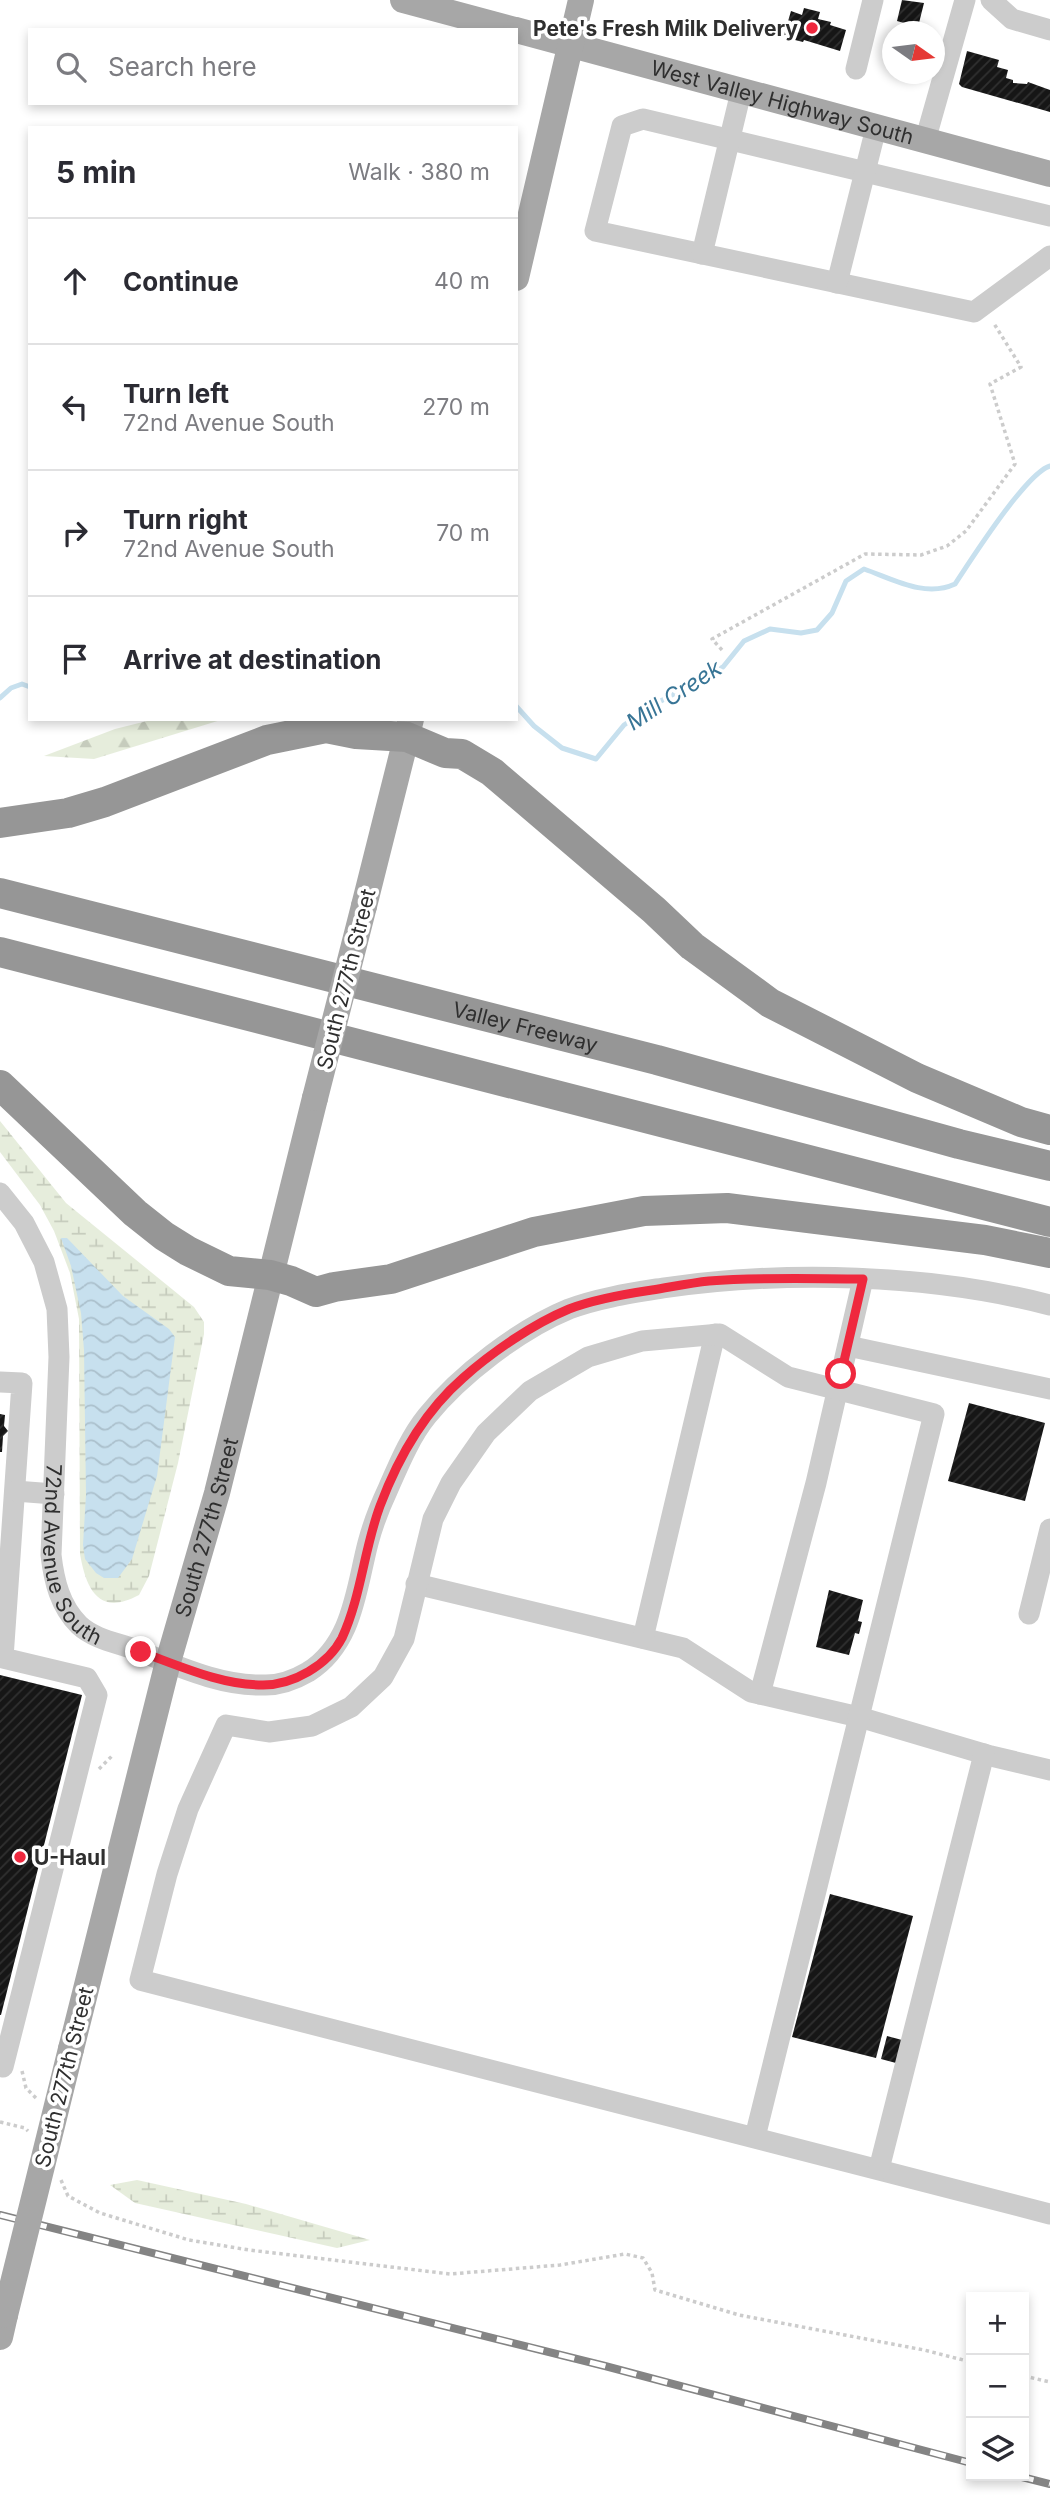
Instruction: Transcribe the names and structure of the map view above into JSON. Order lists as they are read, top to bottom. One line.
{"streets":{"highway":["Valley Freeway"],"main road":["West Valley Highway South","South 277th Street"],"street":["72nd Avenue South"]},"crossings":[["South 277th Street","72nd Avenue South"]],"water":["Mill Creek"],"places":["Pete's Fresh Milk Delivery","U-Haul"],"north":"right","page":{"search":"Search here","heading":["5 min","Walk · 380 m"],"list":[["Continue","40 m"],["Turn left","72nd Avenue South","270 m"],["Turn right","72nd Avenue South","70 m"],"Arrive at destination"],"map_buttons":["+","−"]}}
